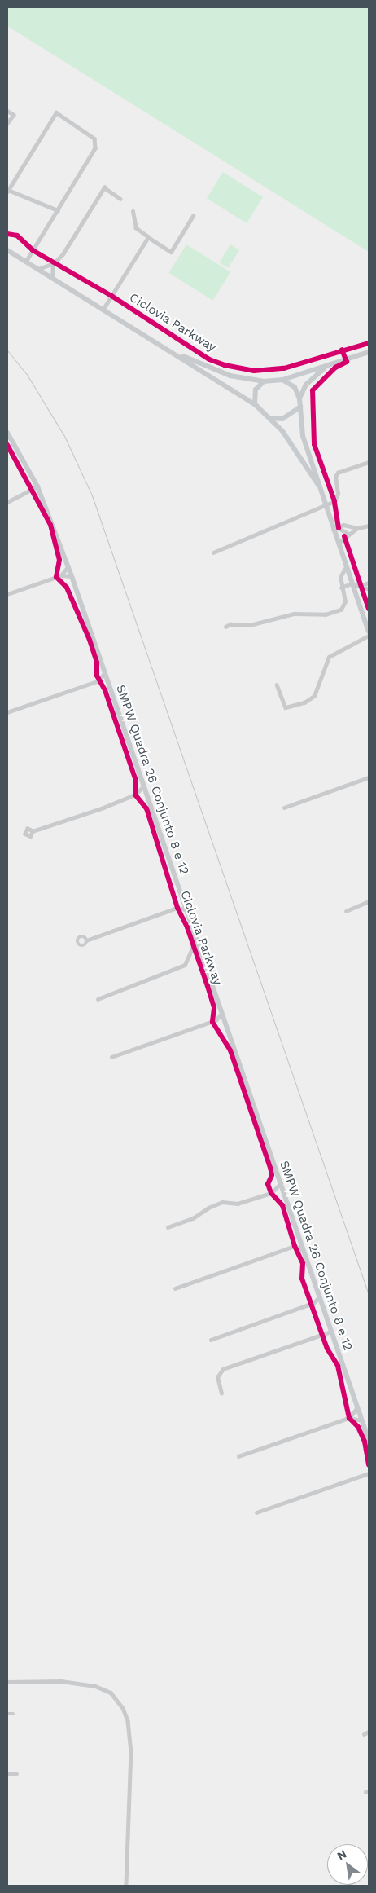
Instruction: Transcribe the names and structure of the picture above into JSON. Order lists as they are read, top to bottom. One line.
{"streets":{"street":["SMPW Quadra 26 Conjunto 8 e 12"],"cycle path":["Ciclovia Parkway"]},"north":"top left"}
